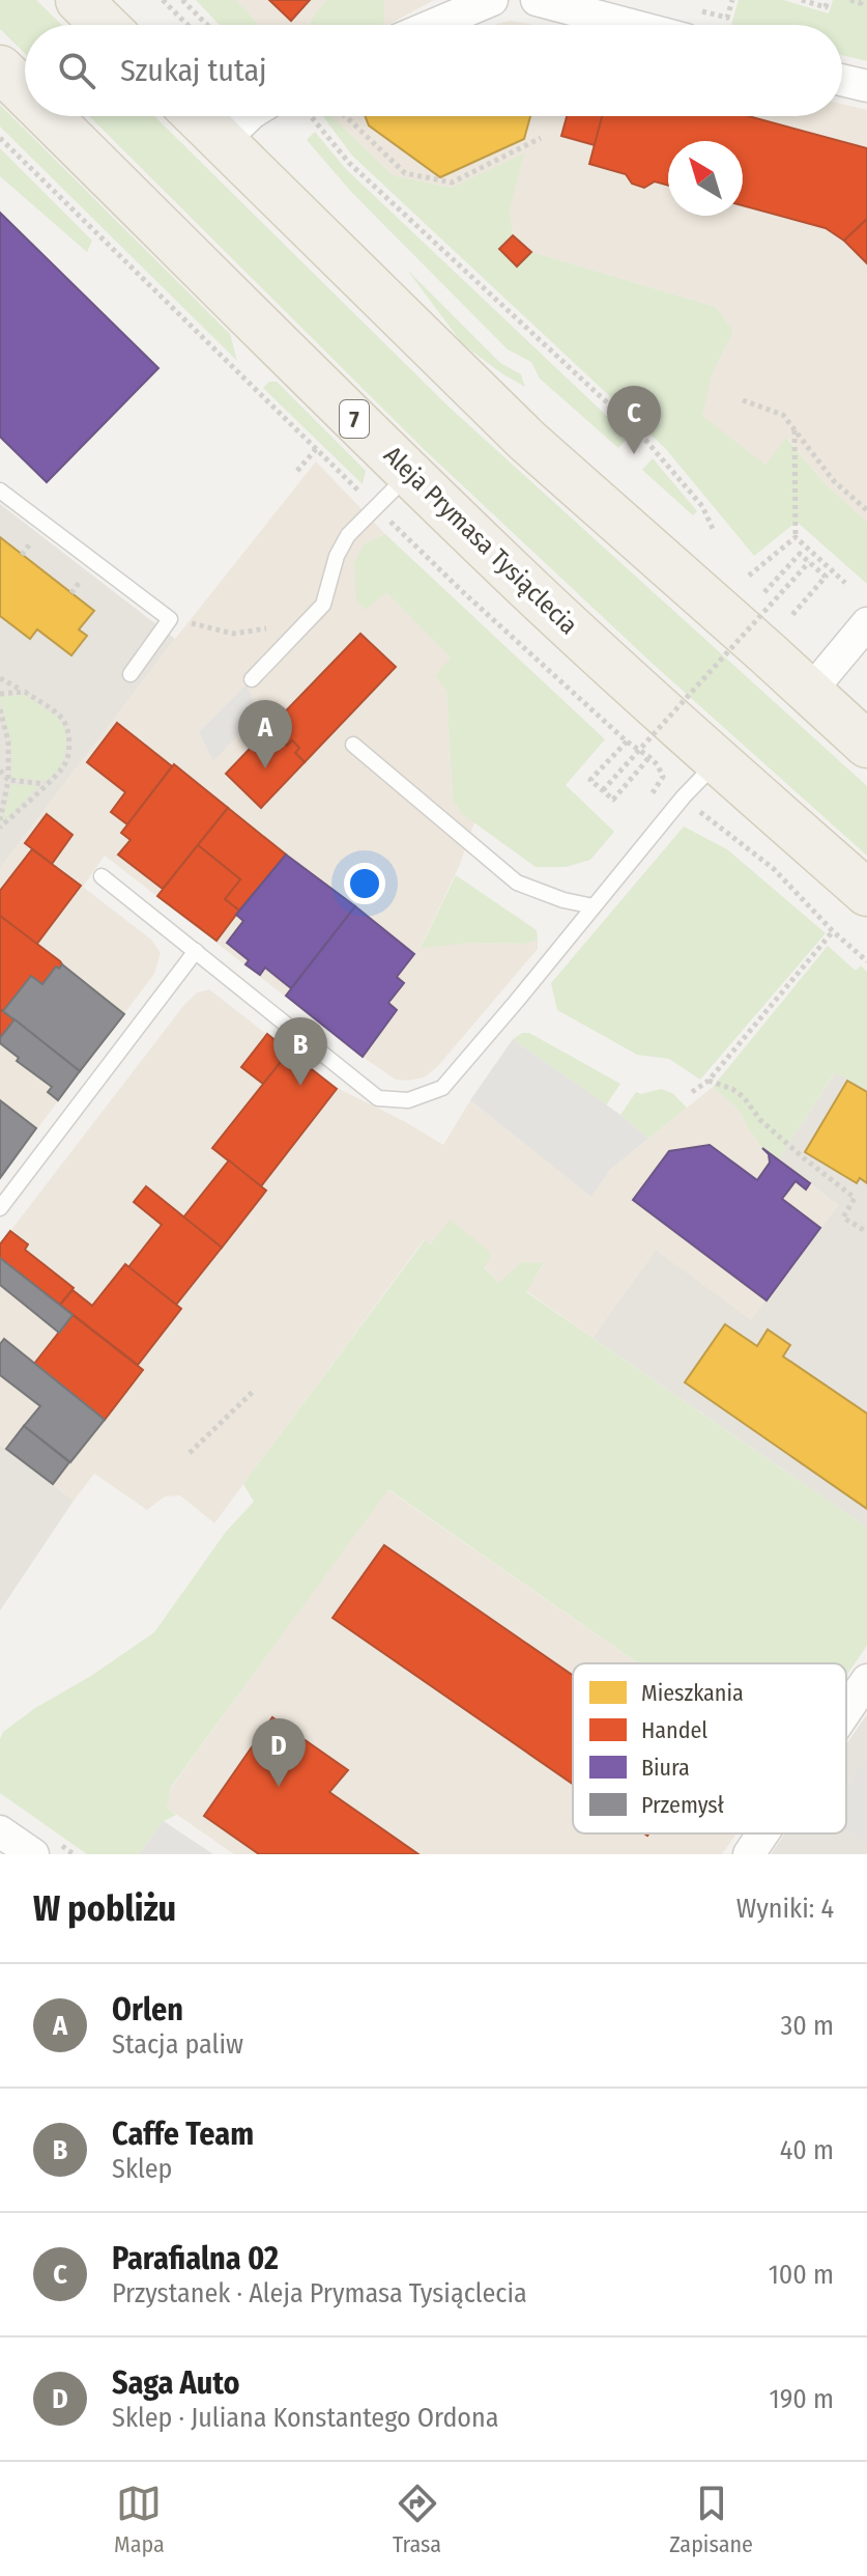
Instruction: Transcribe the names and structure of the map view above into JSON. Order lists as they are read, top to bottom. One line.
{"streets":{"main road":["7","Aleja Prymasa Tysiąclecia"]},"legend":["Mieszkania","Handel","Biura","Przemysł"],"north":"top left","page":{"search":"Szukaj tutaj","pins":["C","A","B","D"],"heading":["W pobliżu","Wyniki: 4"],"list":[{"mark":"A","name":"Orlen","note":"Stacja paliw","value":"30 m"},{"mark":"B","name":"Caffe Team","note":"Sklep","value":"40 m"},{"mark":"C","name":"Parafialna 02","note":"Przystanek · Aleja Prymasa Tysiąclecia","value":"100 m"},{"mark":"D","name":"Saga Auto","note":"Sklep · Juliana Konstantego Ordona","value":"190 m"}],"nav":["Mapa","Trasa","Zapisane"]}}
